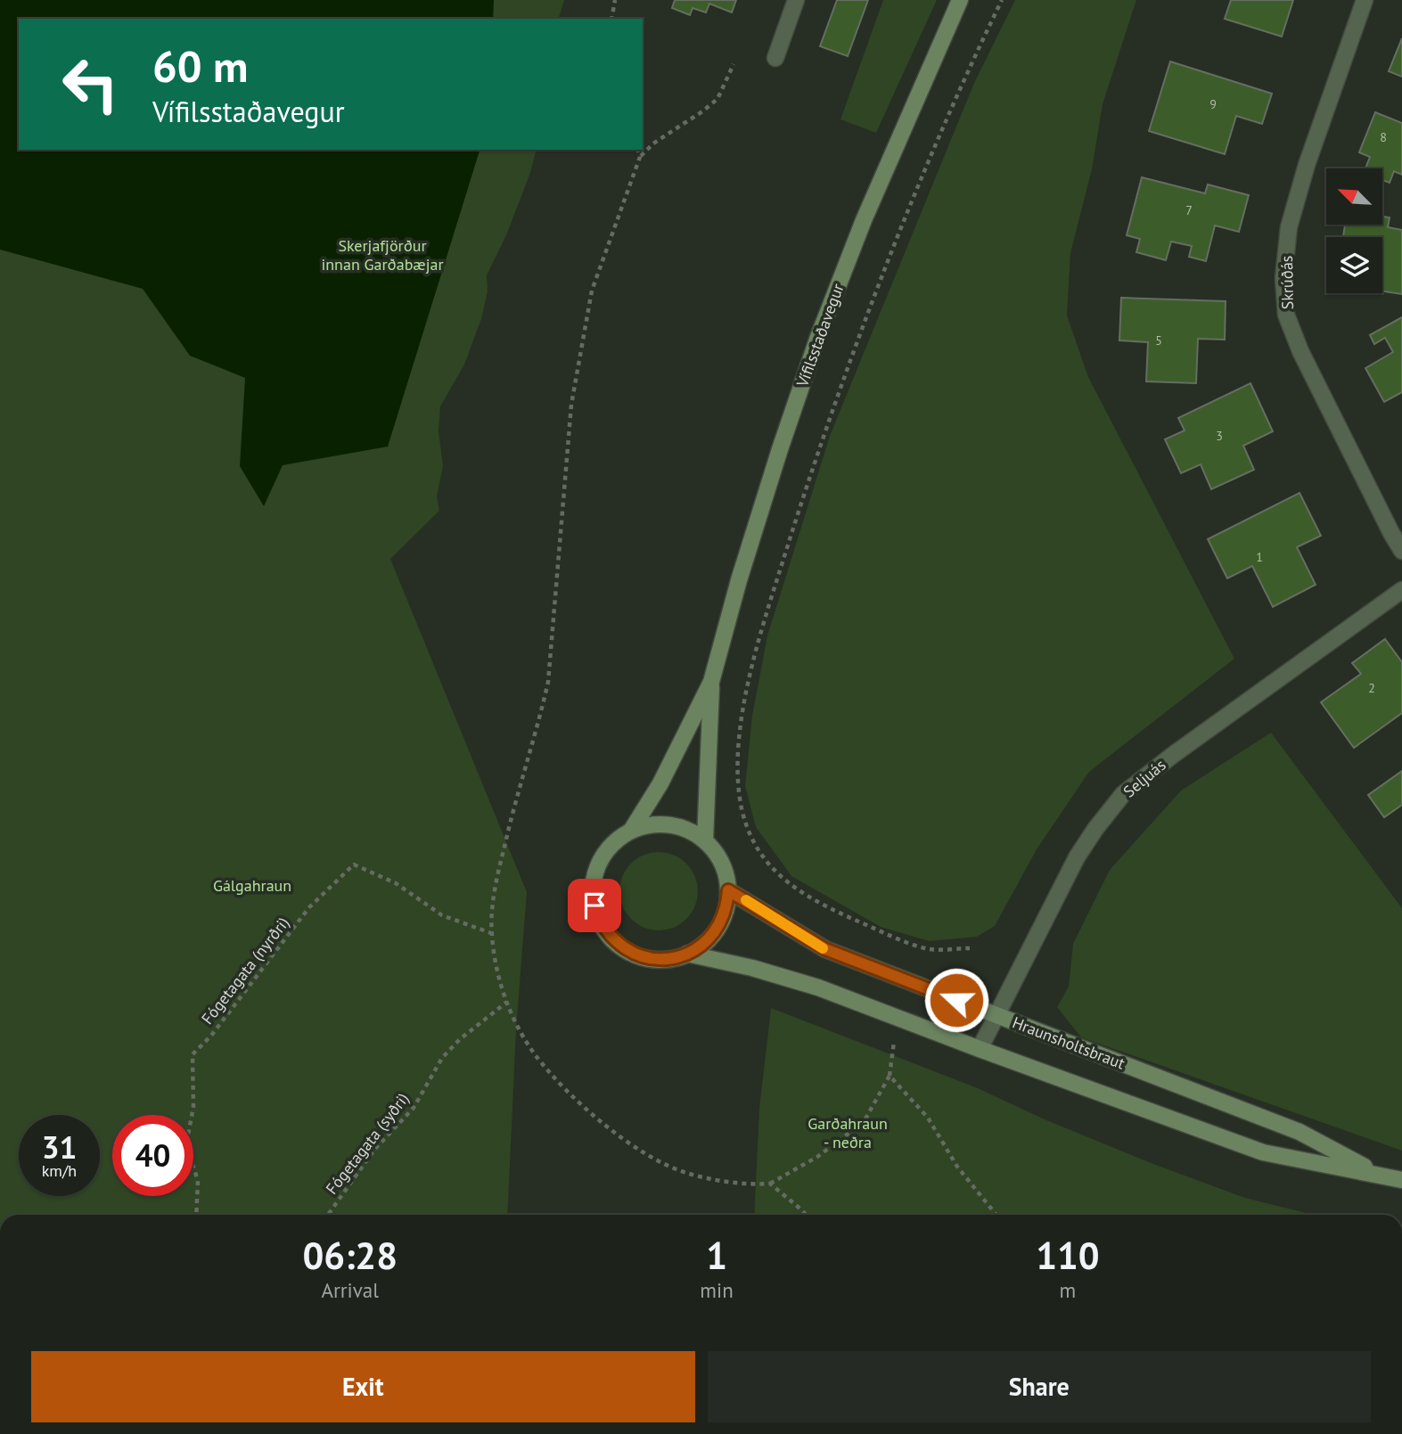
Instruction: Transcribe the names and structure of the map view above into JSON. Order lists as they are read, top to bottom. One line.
{"streets":{"street":["Skrúðás","Vífilsstaðavegur","Seljuás","Hraunsholtsbraut"],"path":["Fógetagata (nyrðri)","Fógetagata (syðri)"]},"crossings":[["Vífilsstaðavegur","Hraunsholtsbraut"],["Seljuás","Hraunsholtsbraut"]],"parks":["Skerjafjörður innan Garðabæjar","Gálgahraun","Garðahraun - neðra"],"house_numbers":["9","8","7","5","3","1","2"],"north":"top left","page":{"turn":["60 m","Vífilsstaðavegur"],"speed":"31 km/h","limit":"40","eta":["06:28","Arrival","1","min","110","m"],"buttons":["Exit","Share"]}}
